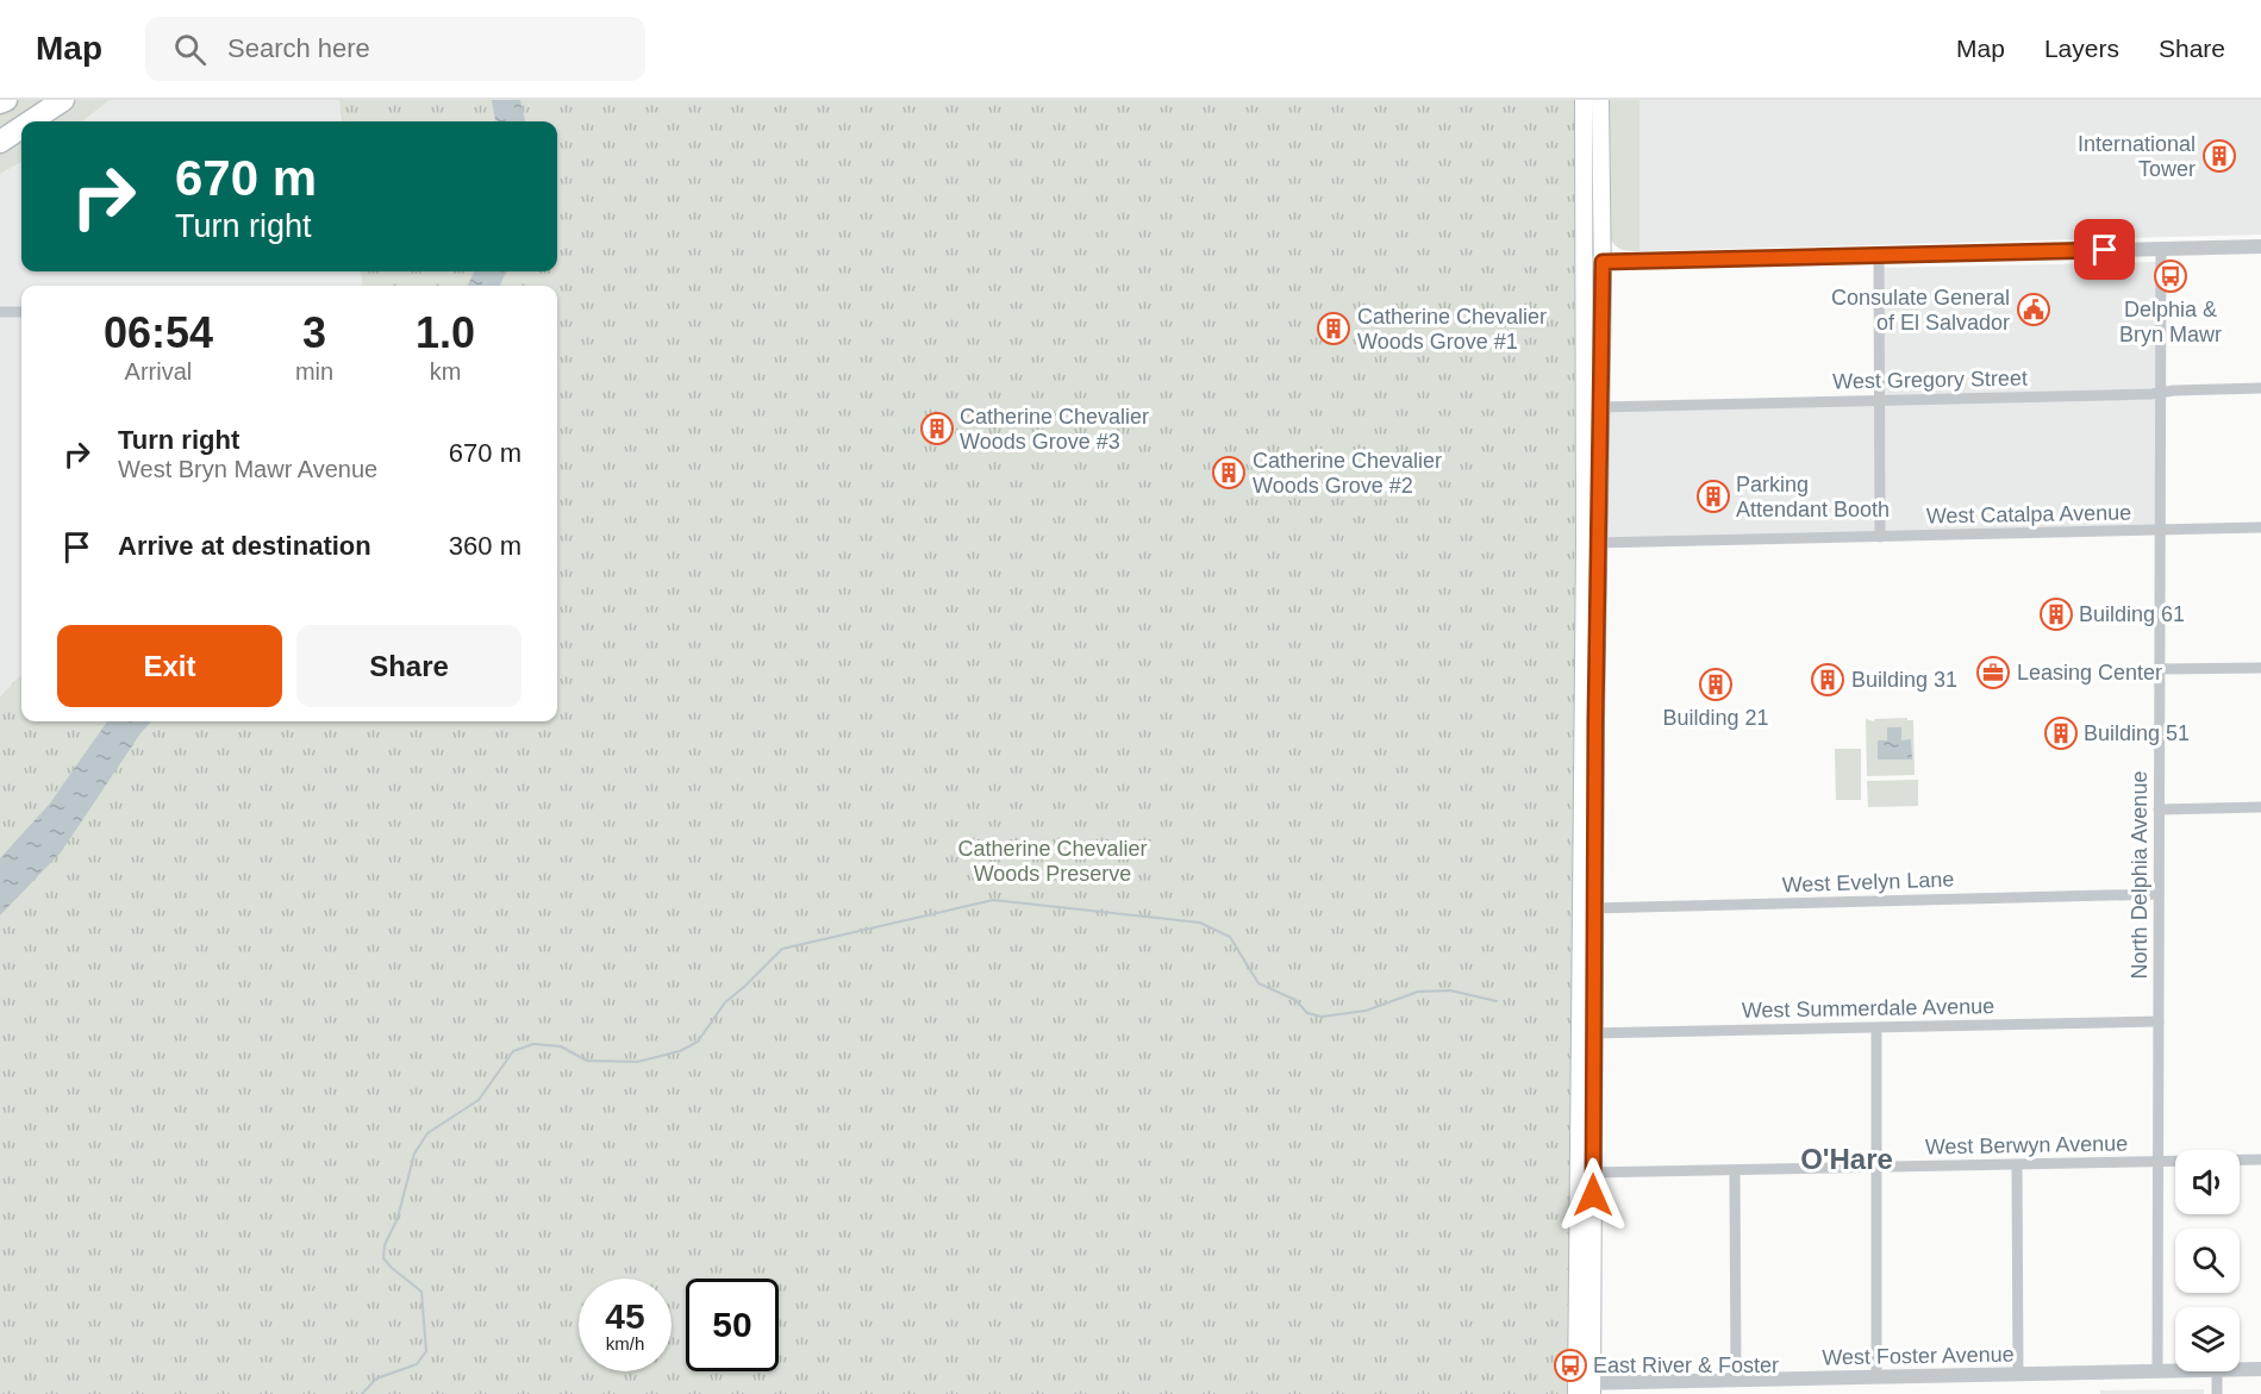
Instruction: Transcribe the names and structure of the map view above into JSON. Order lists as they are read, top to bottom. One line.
{"streets":{"street":["West Gregory Street","West Catalpa Avenue","North Delphia Avenue","West Evelyn Lane","West Summerdale Avenue","West Berwyn Avenue","West Foster Avenue"]},"crossings":[["West Gregory Street","North Delphia Avenue"],["West Catalpa Avenue","North Delphia Avenue"],["North Delphia Avenue","West Evelyn Lane"],["North Delphia Avenue","West Summerdale Avenue"],["North Delphia Avenue","West Berwyn Avenue"],["North Delphia Avenue","West Foster Avenue"]],"districts":["O'Hare"],"parks":["Catherine Chevalier Woods Preserve"],"places":{"building":["International Tower","Catherine Chevalier Woods Grove #1","Catherine Chevalier Woods Grove #3","Catherine Chevalier Woods Grove #2","Parking Attendant Booth","Building 61","Building 31","Building 21","Building 51"],"bus stop":["Delphia & Bryn Mawr","East River & Foster"],"public building":["Consulate General of El Salvador"],"office":["Leasing Center"]},"page":{"header":"Map","search":"Search here","nav":["Map","Layers","Share"],"turn":["670 m","Turn right"],"eta":["06:54","Arrival","3","min","1.0","km"],"list":[{"name":"Turn right","note":"West Bryn Mawr Avenue","value":"670 m"},{"name":"Arrive at destination","value":"360 m"}],"buttons":["Exit","Share"],"speed":"45 km/h","limit":"50"}}
